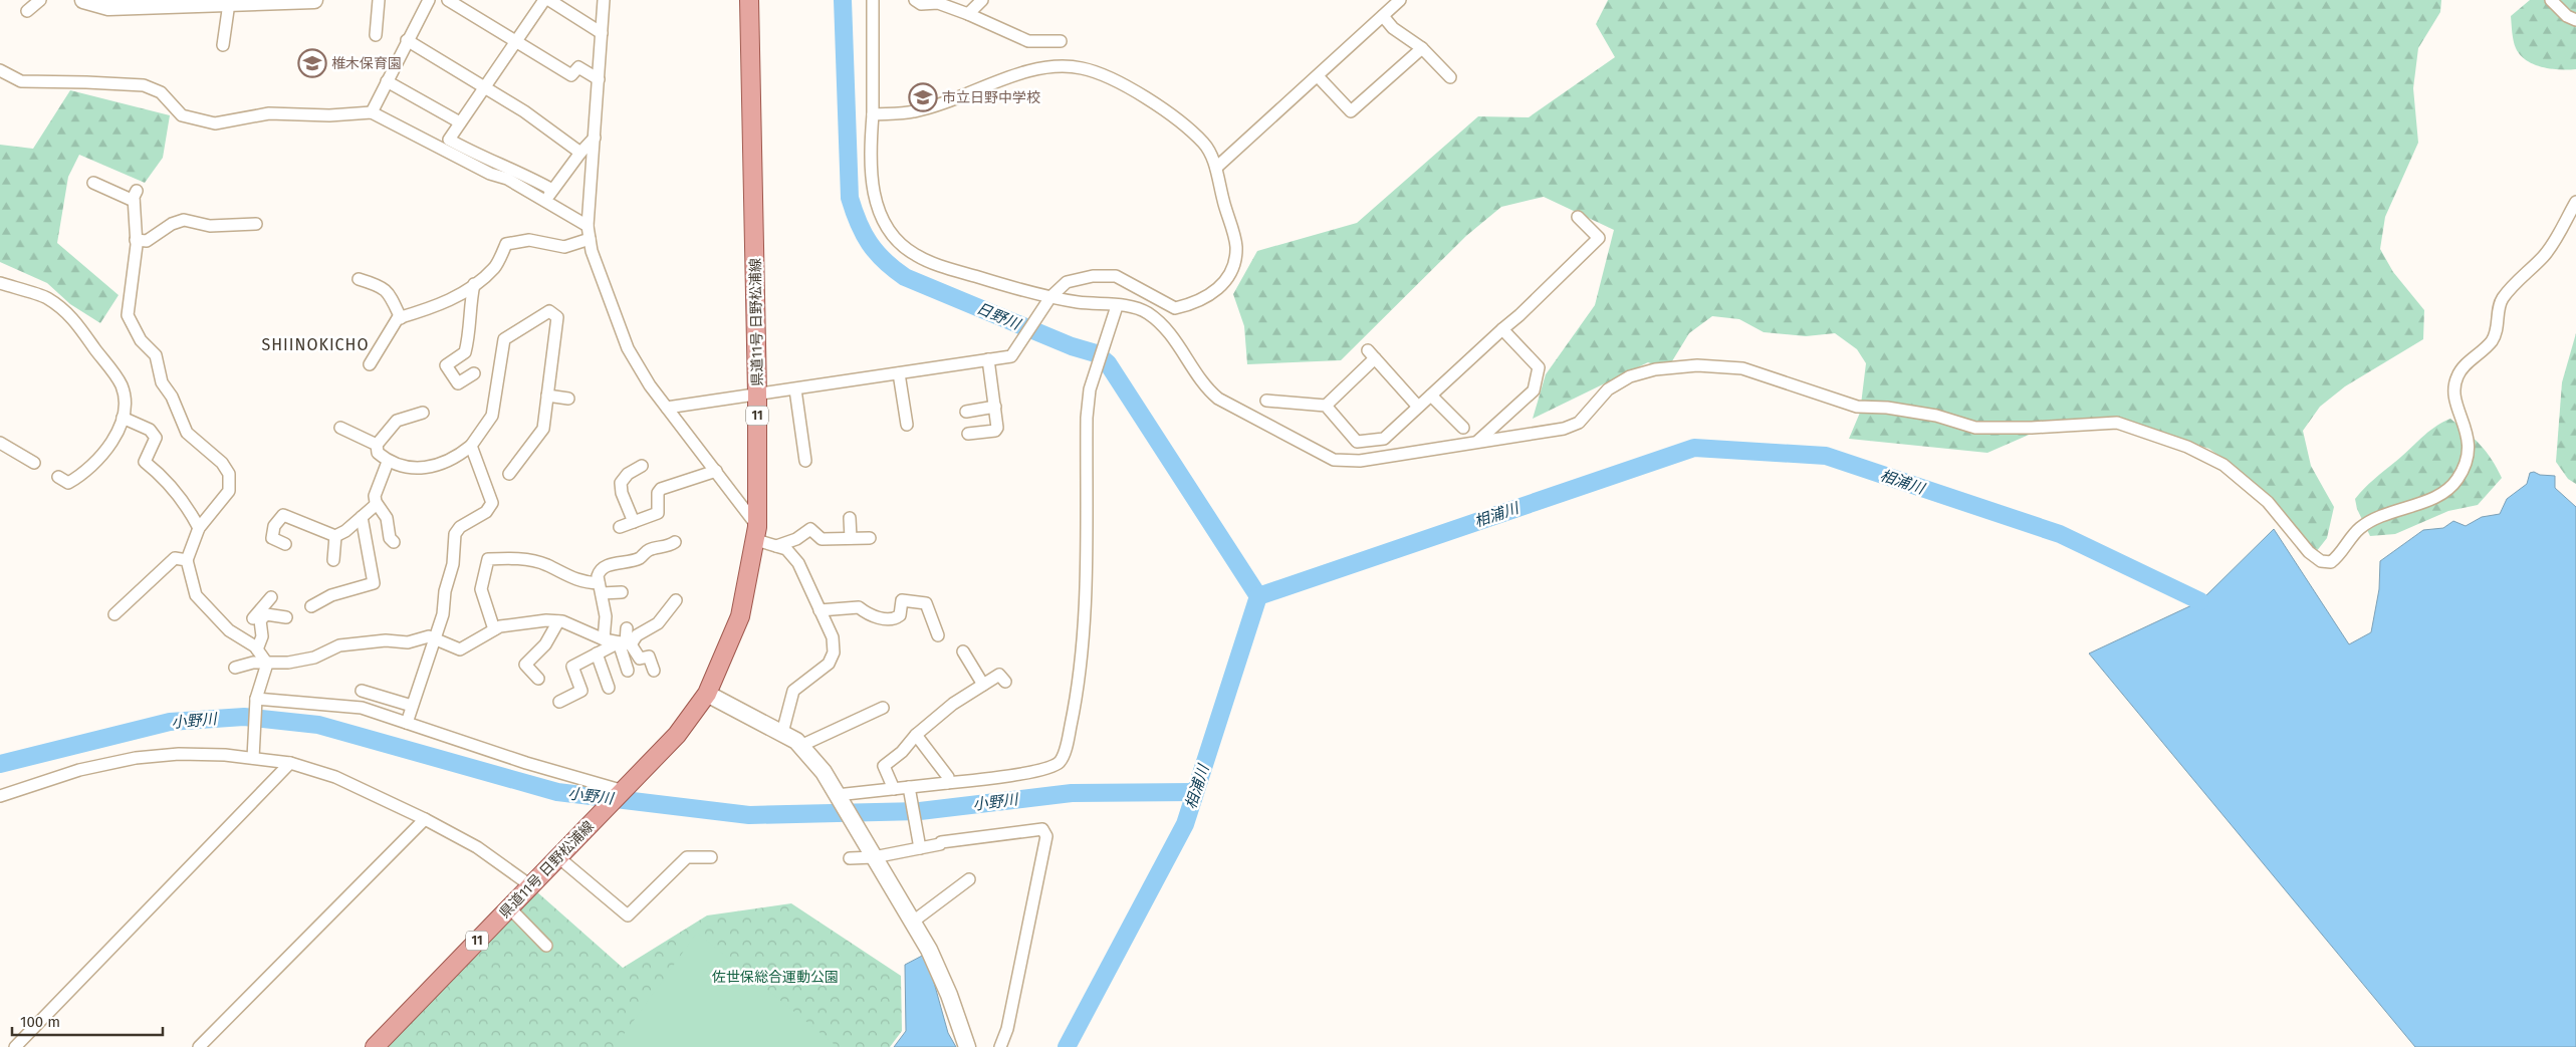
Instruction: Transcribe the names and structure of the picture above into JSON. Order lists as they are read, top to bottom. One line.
{"streets":{"main road":["県道11号 日野松浦線","11"]},"districts":["SHIINOKICHO"],"water":["日野川","相浦川","小野川"],"parks":["佐世保総合運動公園"],"places":{"school or university":["椎木保育園","市立日野中学校"]},"scale_bar":"100 m"}
